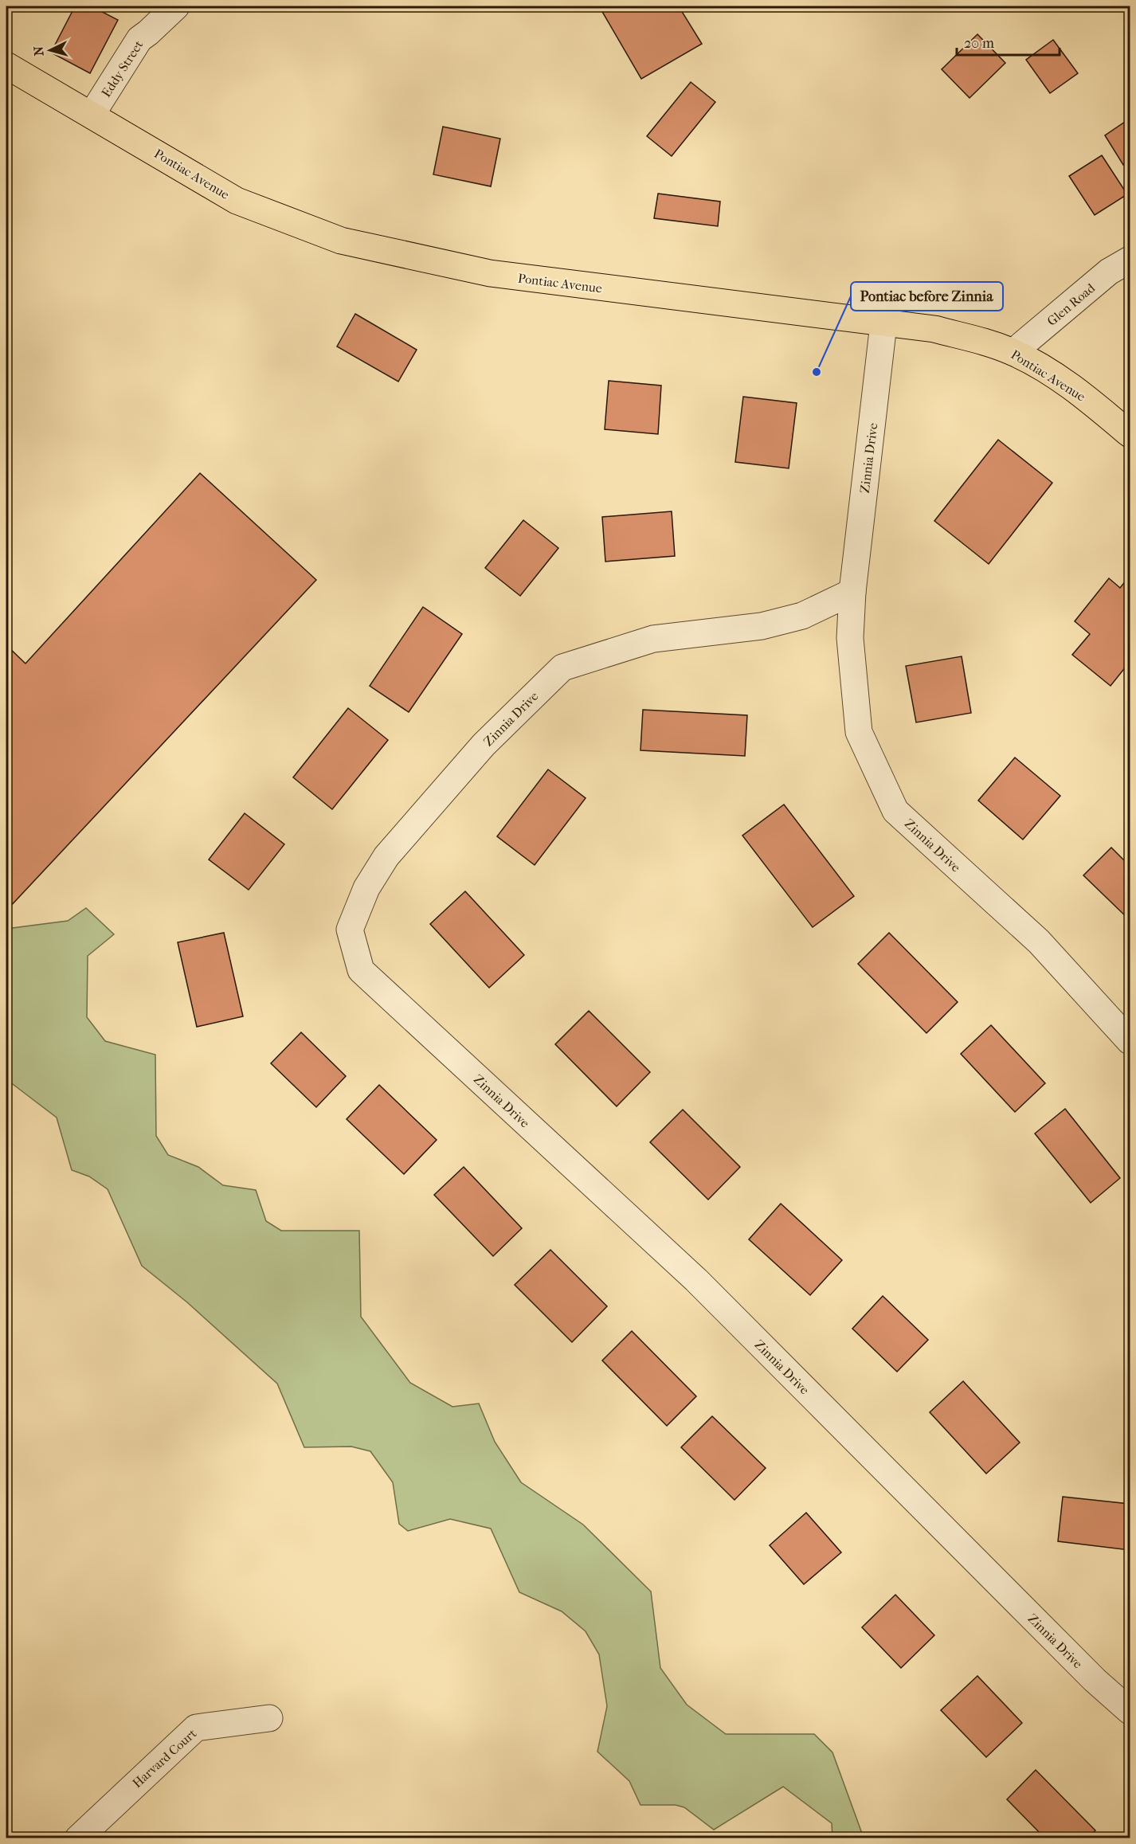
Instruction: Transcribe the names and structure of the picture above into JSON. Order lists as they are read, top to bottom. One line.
{"streets":{"main road":["Pontiac Avenue"],"street":["Eddy Street","Glen Road","Zinnia Drive","Harvard Court"]},"crossings":[["Eddy Street","Pontiac Avenue"],["Pontiac Avenue","Glen Road"],["Pontiac Avenue","Zinnia Drive"]],"places":["Pontiac before Zinnia"],"scale_bar":"20 m","north":"left"}
